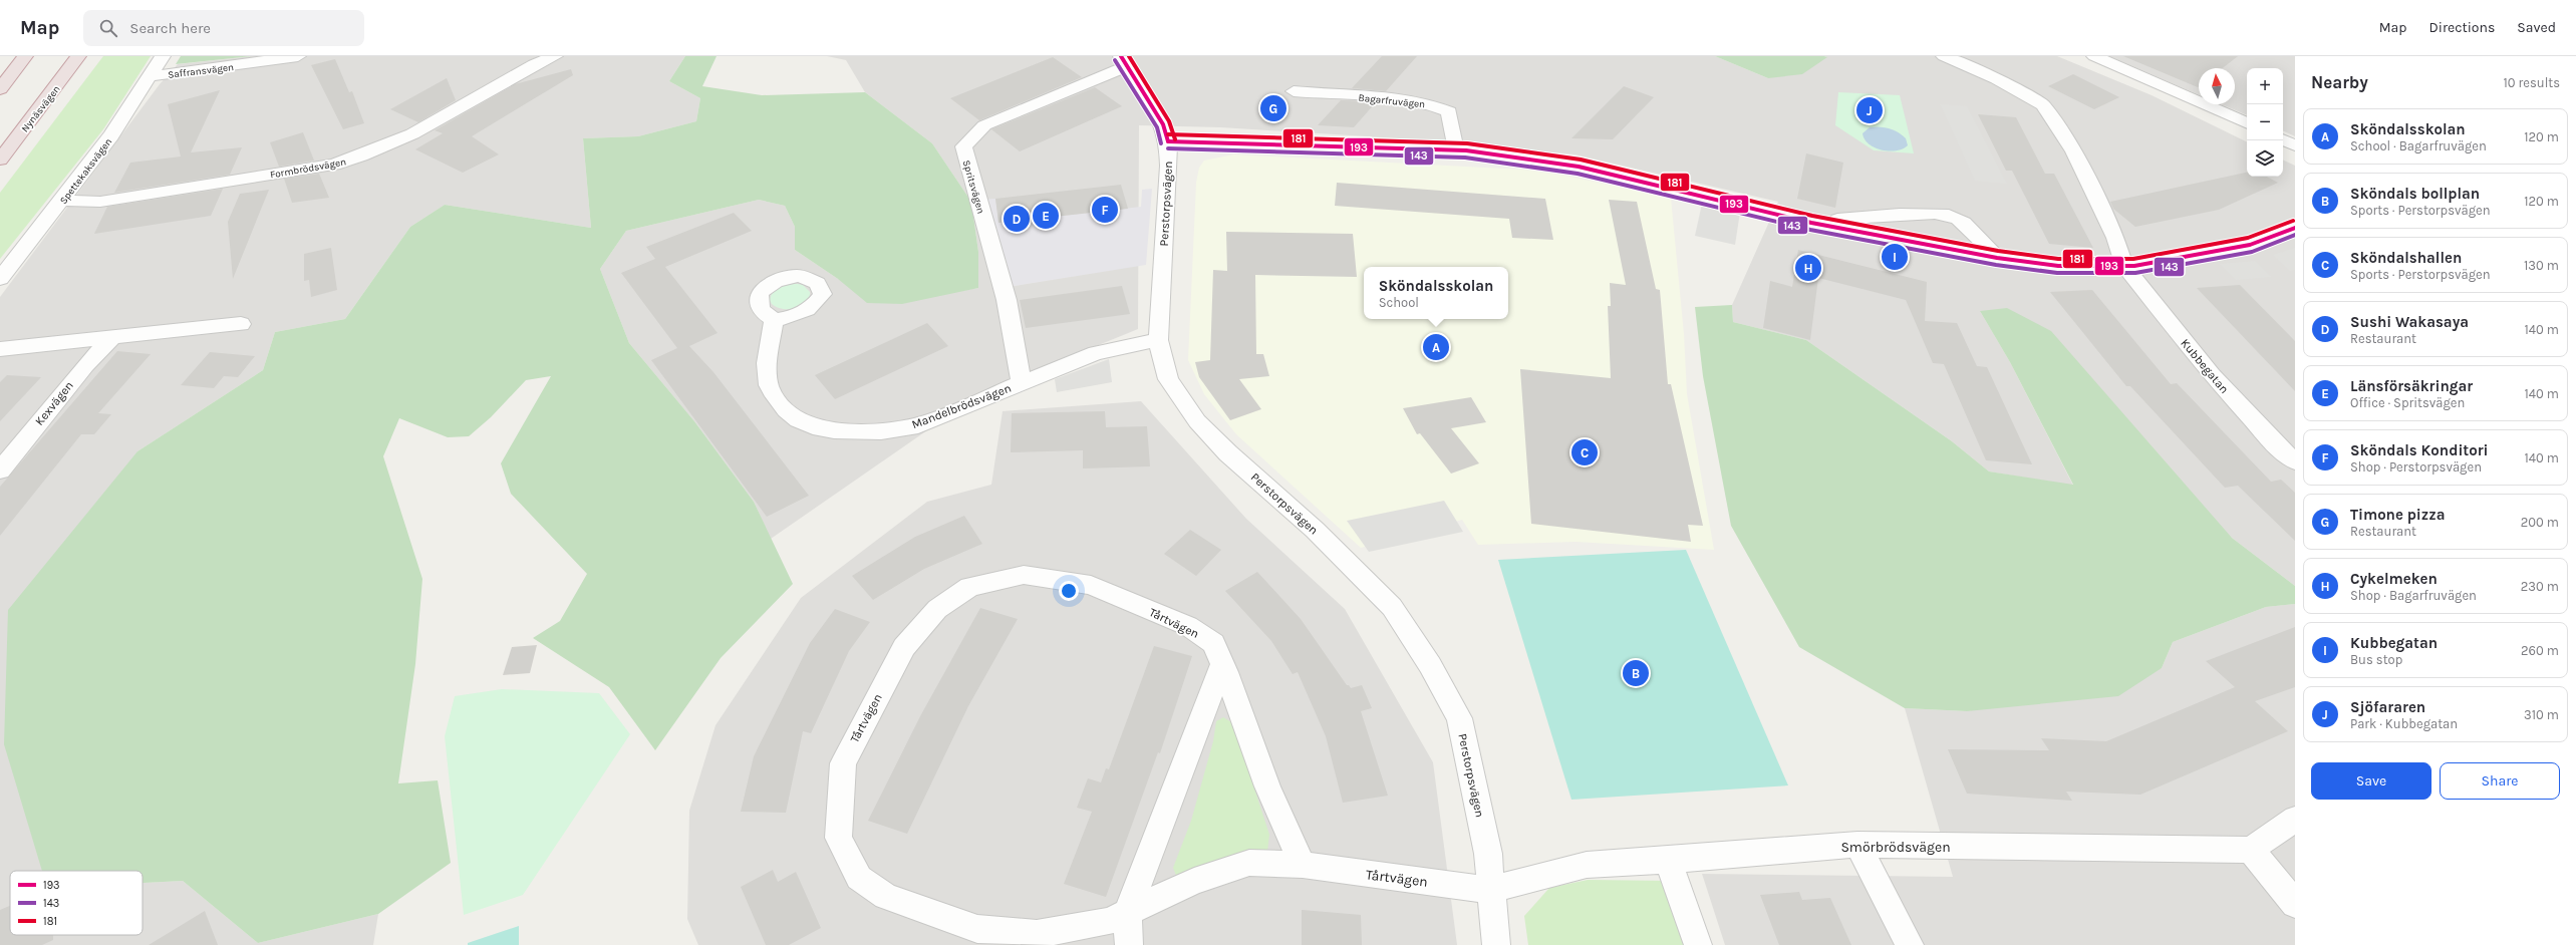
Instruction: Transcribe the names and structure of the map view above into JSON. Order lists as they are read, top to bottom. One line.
{"streets":{"highway":["Nynäsvägen"],"street":["Saffransvägen","Bagarfruvägen","Formbrödsvägen","Spettekaksvägen","Spritsvägen","Perstorpsvägen","Kubbegatan","Kexvägen","Mandelbrödsvägen","Tårtvägen","Smörbrödsvägen"]},"crossings":[["Saffransvägen","Spettekaksvägen"],["Formbrödsvägen","Spettekaksvägen"],["Spritsvägen","Perstorpsvägen"],["Spritsvägen","Mandelbrödsvägen"],["Perstorpsvägen","Mandelbrödsvägen"],["Perstorpsvägen","Tårtvägen"],["Perstorpsvägen","Smörbrödsvägen"],["Tårtvägen","Smörbrödsvägen"]],"lines":["transit line 193","transit line 181","transit line 143"],"legend":["193","143","181"],"north":"top","page":{"header":"Map","search":"Search here","nav":["Map","Directions","Saved"],"heading":["Nearby","10 results"],"map_buttons":["+","−"],"pins":["G","J","F","E","D","I","H","A","C","B"],"list":[{"mark":"A","name":"Sköndalsskolan","note":"School · Bagarfruvägen","value":"120 m"},{"mark":"B","name":"Sköndals bollplan","note":"Sports · Perstorpsvägen","value":"120 m"},{"mark":"C","name":"Sköndalshallen","note":"Sports · Perstorpsvägen","value":"130 m"},{"mark":"D","name":"Sushi Wakasaya","note":"Restaurant","value":"140 m"},{"mark":"E","name":"Länsförsäkringar","note":"Office · Spritsvägen","value":"140 m"},{"mark":"F","name":"Sköndals Konditori","note":"Shop · Perstorpsvägen","value":"140 m"},{"mark":"G","name":"Timone pizza","note":"Restaurant","value":"200 m"},{"mark":"H","name":"Cykelmeken","note":"Shop · Bagarfruvägen","value":"230 m"},{"mark":"I","name":"Kubbegatan","note":"Bus stop","value":"260 m"},{"mark":"J","name":"Sjöfararen","note":"Park · Kubbegatan","value":"310 m"}],"popup":["Sköndalsskolan","School"],"buttons":["Save","Share"]}}
